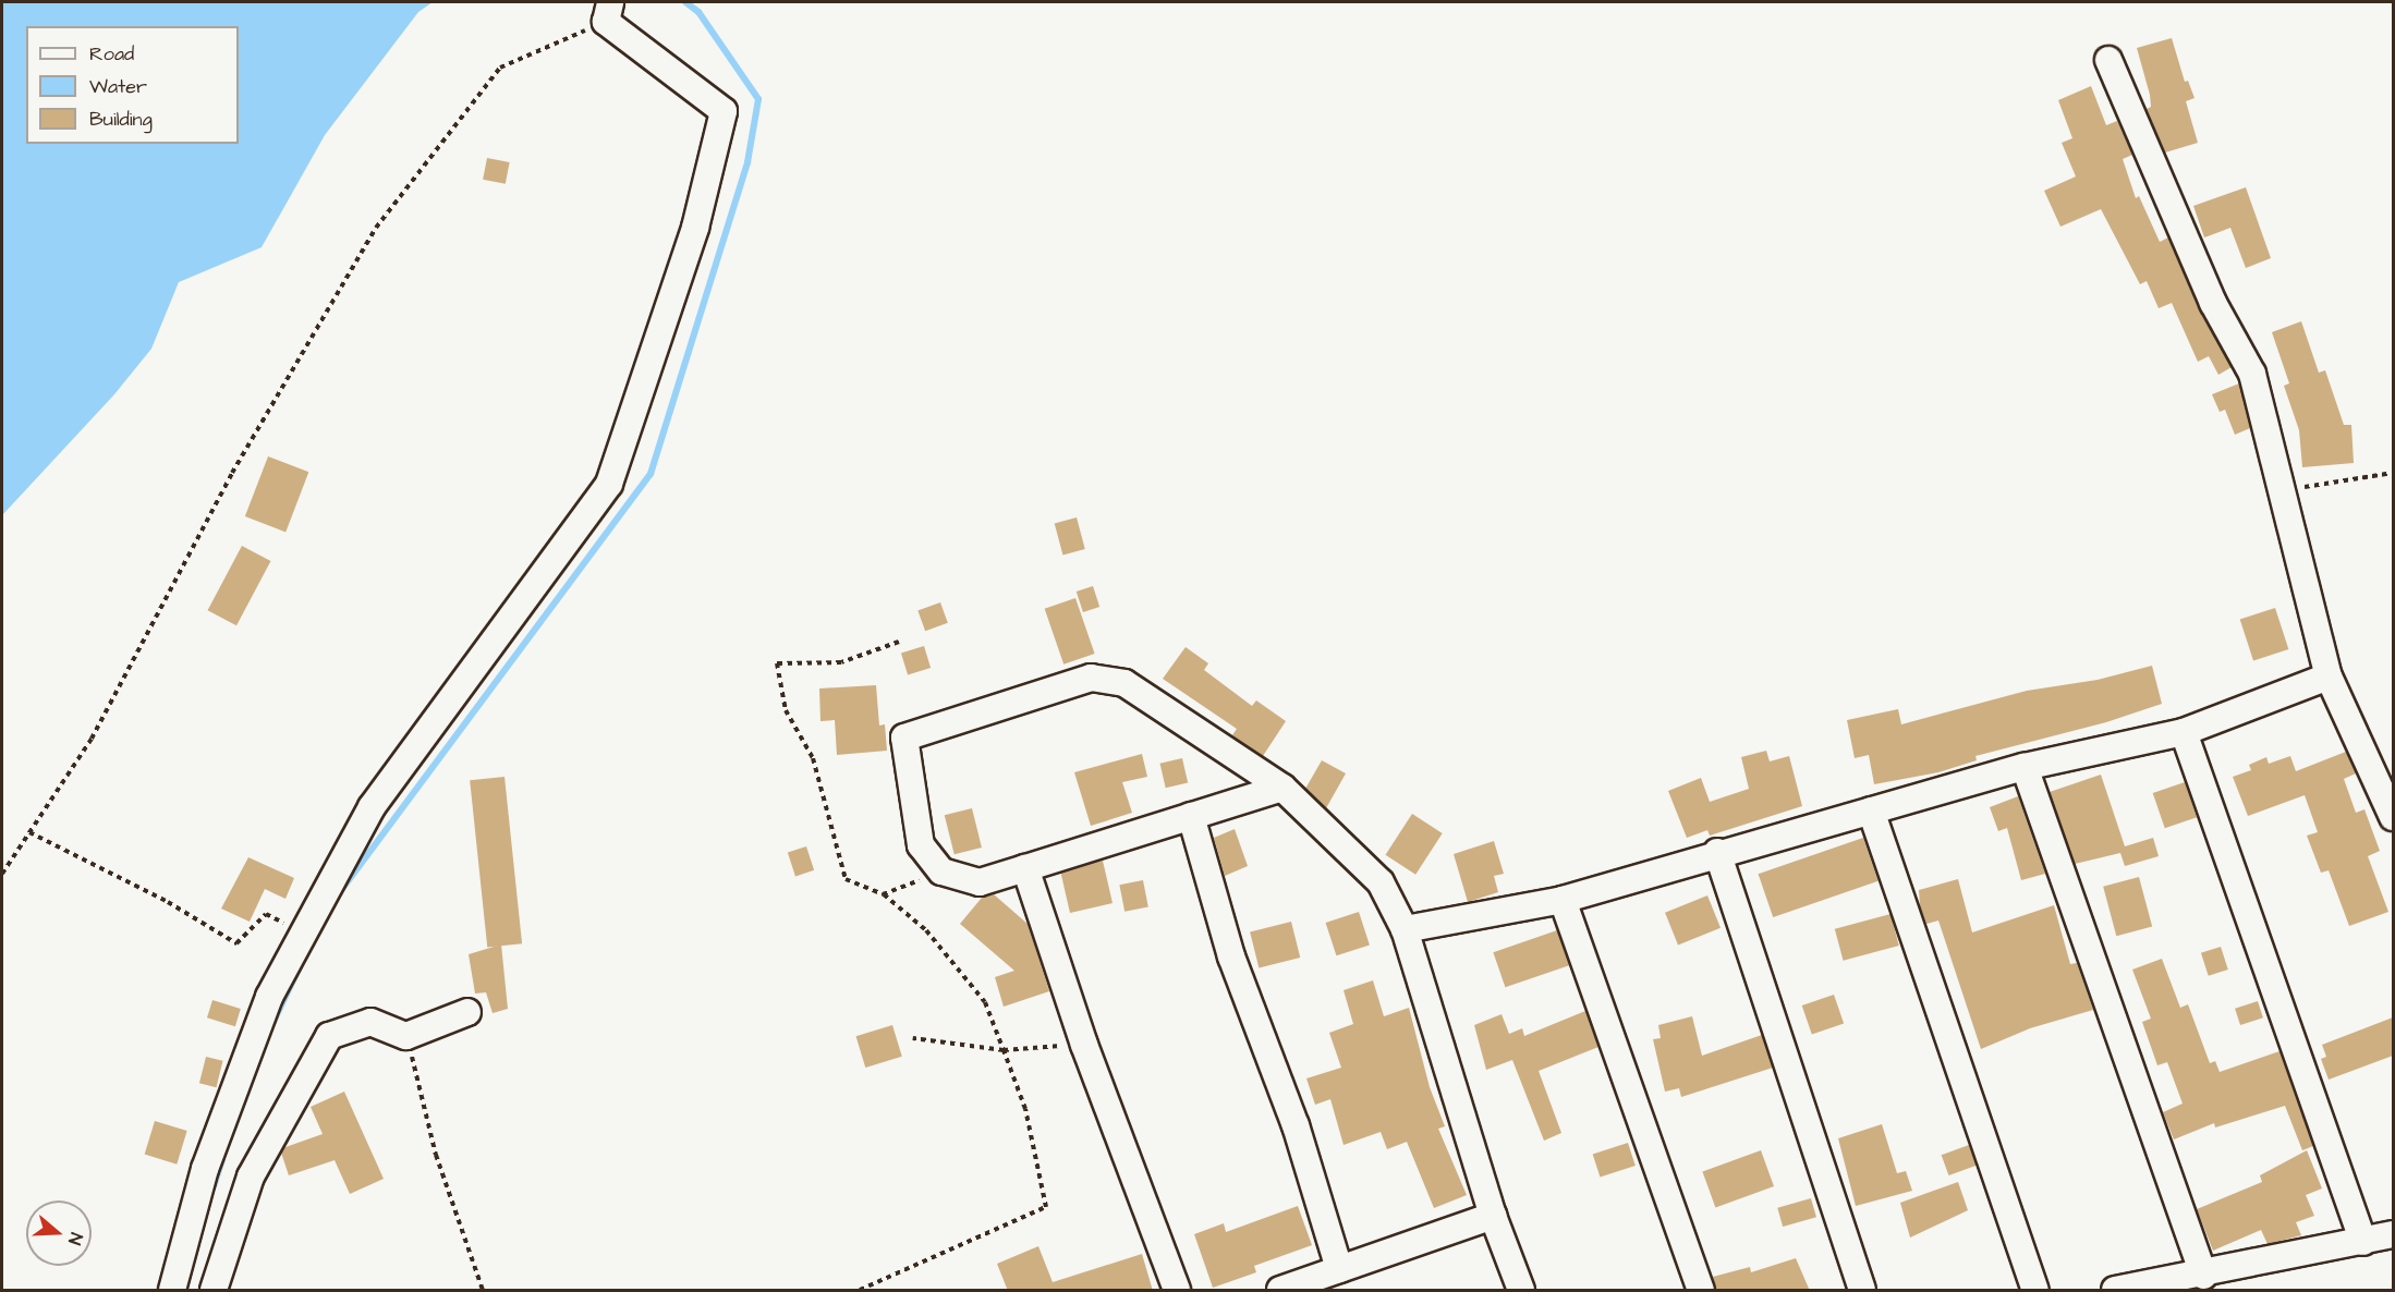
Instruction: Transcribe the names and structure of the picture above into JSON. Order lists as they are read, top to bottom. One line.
{"legend":["Road","Water","Building"],"north":"right"}
